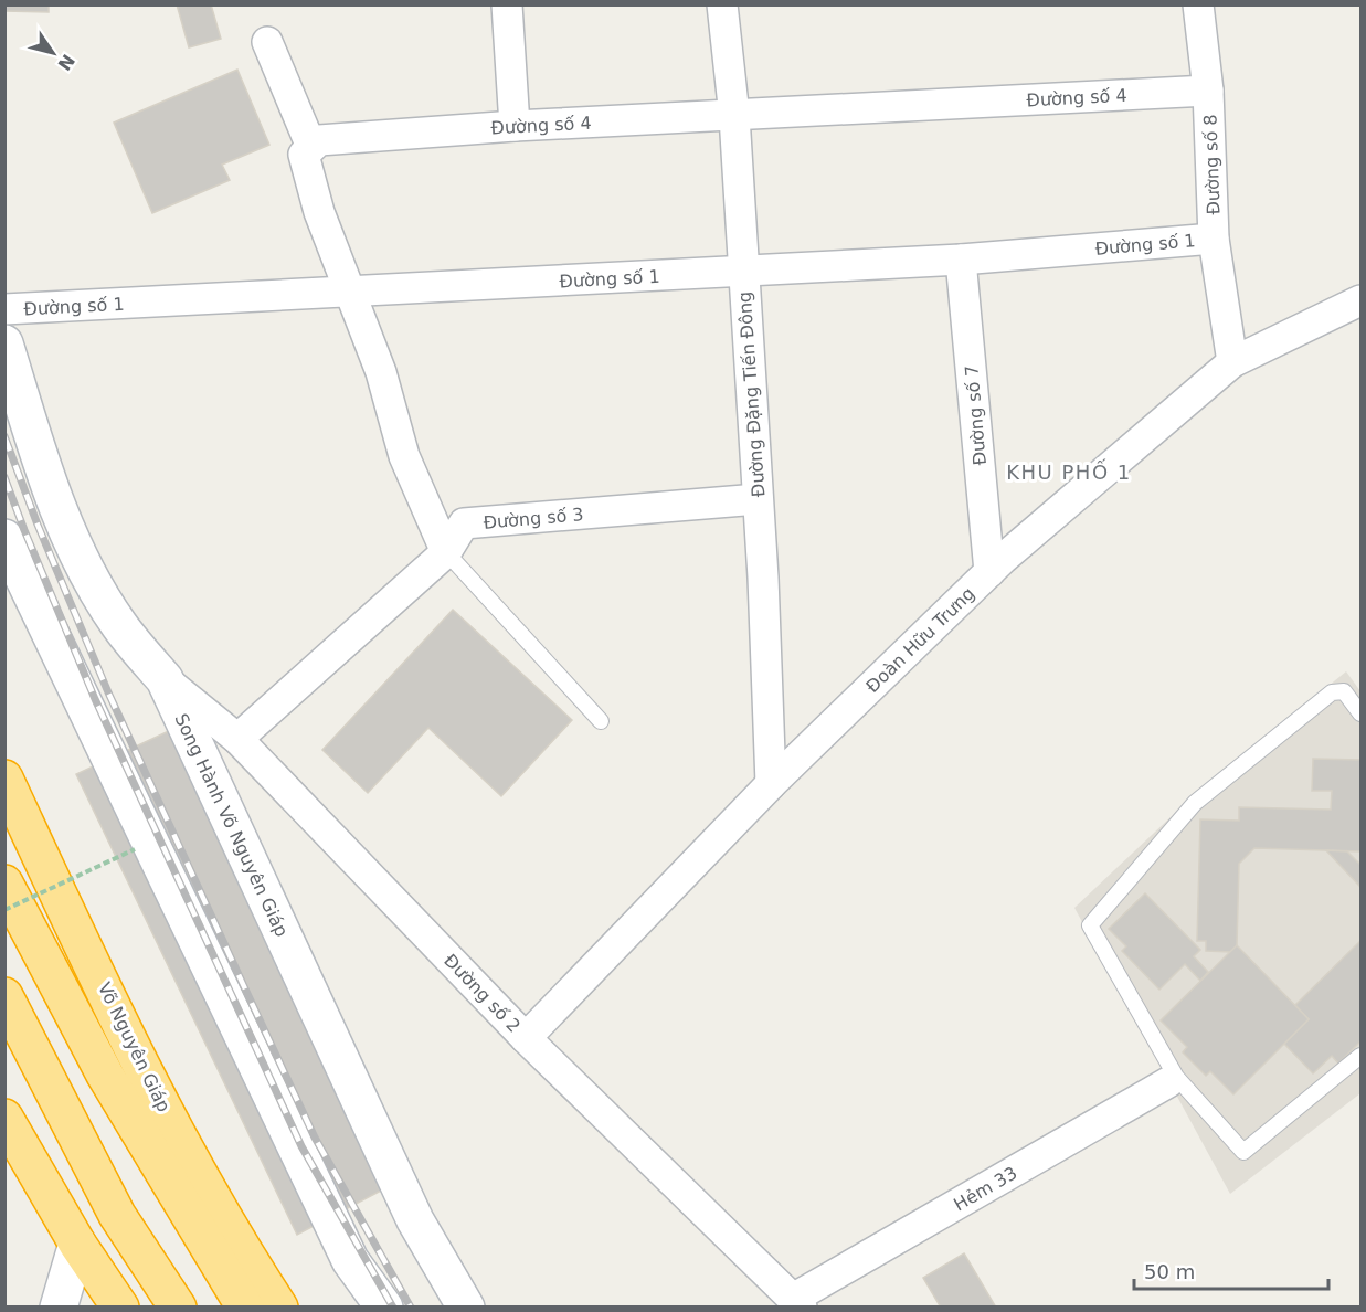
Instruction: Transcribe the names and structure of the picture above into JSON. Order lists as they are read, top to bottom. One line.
{"streets":{"highway":["Võ Nguyên Giáp"],"main road":["Song Hành Võ Nguyên Giáp"],"street":["Đường số 4","Đường số 8","Đường số 1","Đường Đặng Tiến Đông","Đường số 7","Đường số 3","Đoàn Hữu Trưng","Đường số 2","Hẻm 33"]},"crossings":[["Đường số 4","Đường số 8"],["Đường số 4","Đường Đặng Tiến Đông"],["Đường số 8","Đường số 1"],["Đường số 8","Đoàn Hữu Trưng"],["Đường số 1","Đường Đặng Tiến Đông"],["Đường số 1","Đường số 7"],["Đường Đặng Tiến Đông","Đường số 3"],["Đường Đặng Tiến Đông","Đoàn Hữu Trưng"],["Đường số 7","Đoàn Hữu Trưng"],["Đường số 3","Đường số 2"],["Đoàn Hữu Trưng","Đường số 2"],["Song Hành Võ Nguyên Giáp","Đường số 2"],["Đường số 2","Hẻm 33"]],"districts":["KHU PHỐ 1"],"scale_bar":"50 m","north":"bottom right"}
